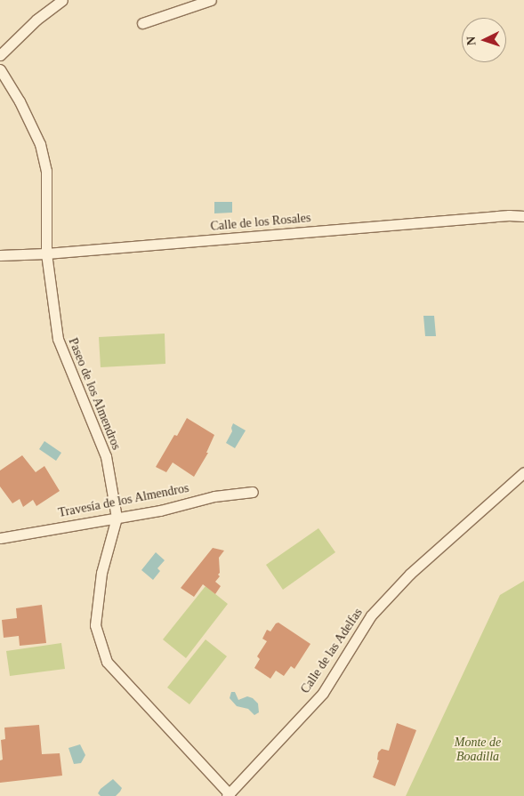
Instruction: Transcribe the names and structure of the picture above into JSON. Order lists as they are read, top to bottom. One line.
{"streets":{"street":["Calle de los Rosales","Paseo de los Almendros","Travesía de los Almendros","Calle de las Adelfas"]},"crossings":[["Calle de los Rosales","Paseo de los Almendros"],["Paseo de los Almendros","Travesía de los Almendros"],["Paseo de los Almendros","Calle de las Adelfas"]],"parks":["Monte de Boadilla"],"north":"left"}
